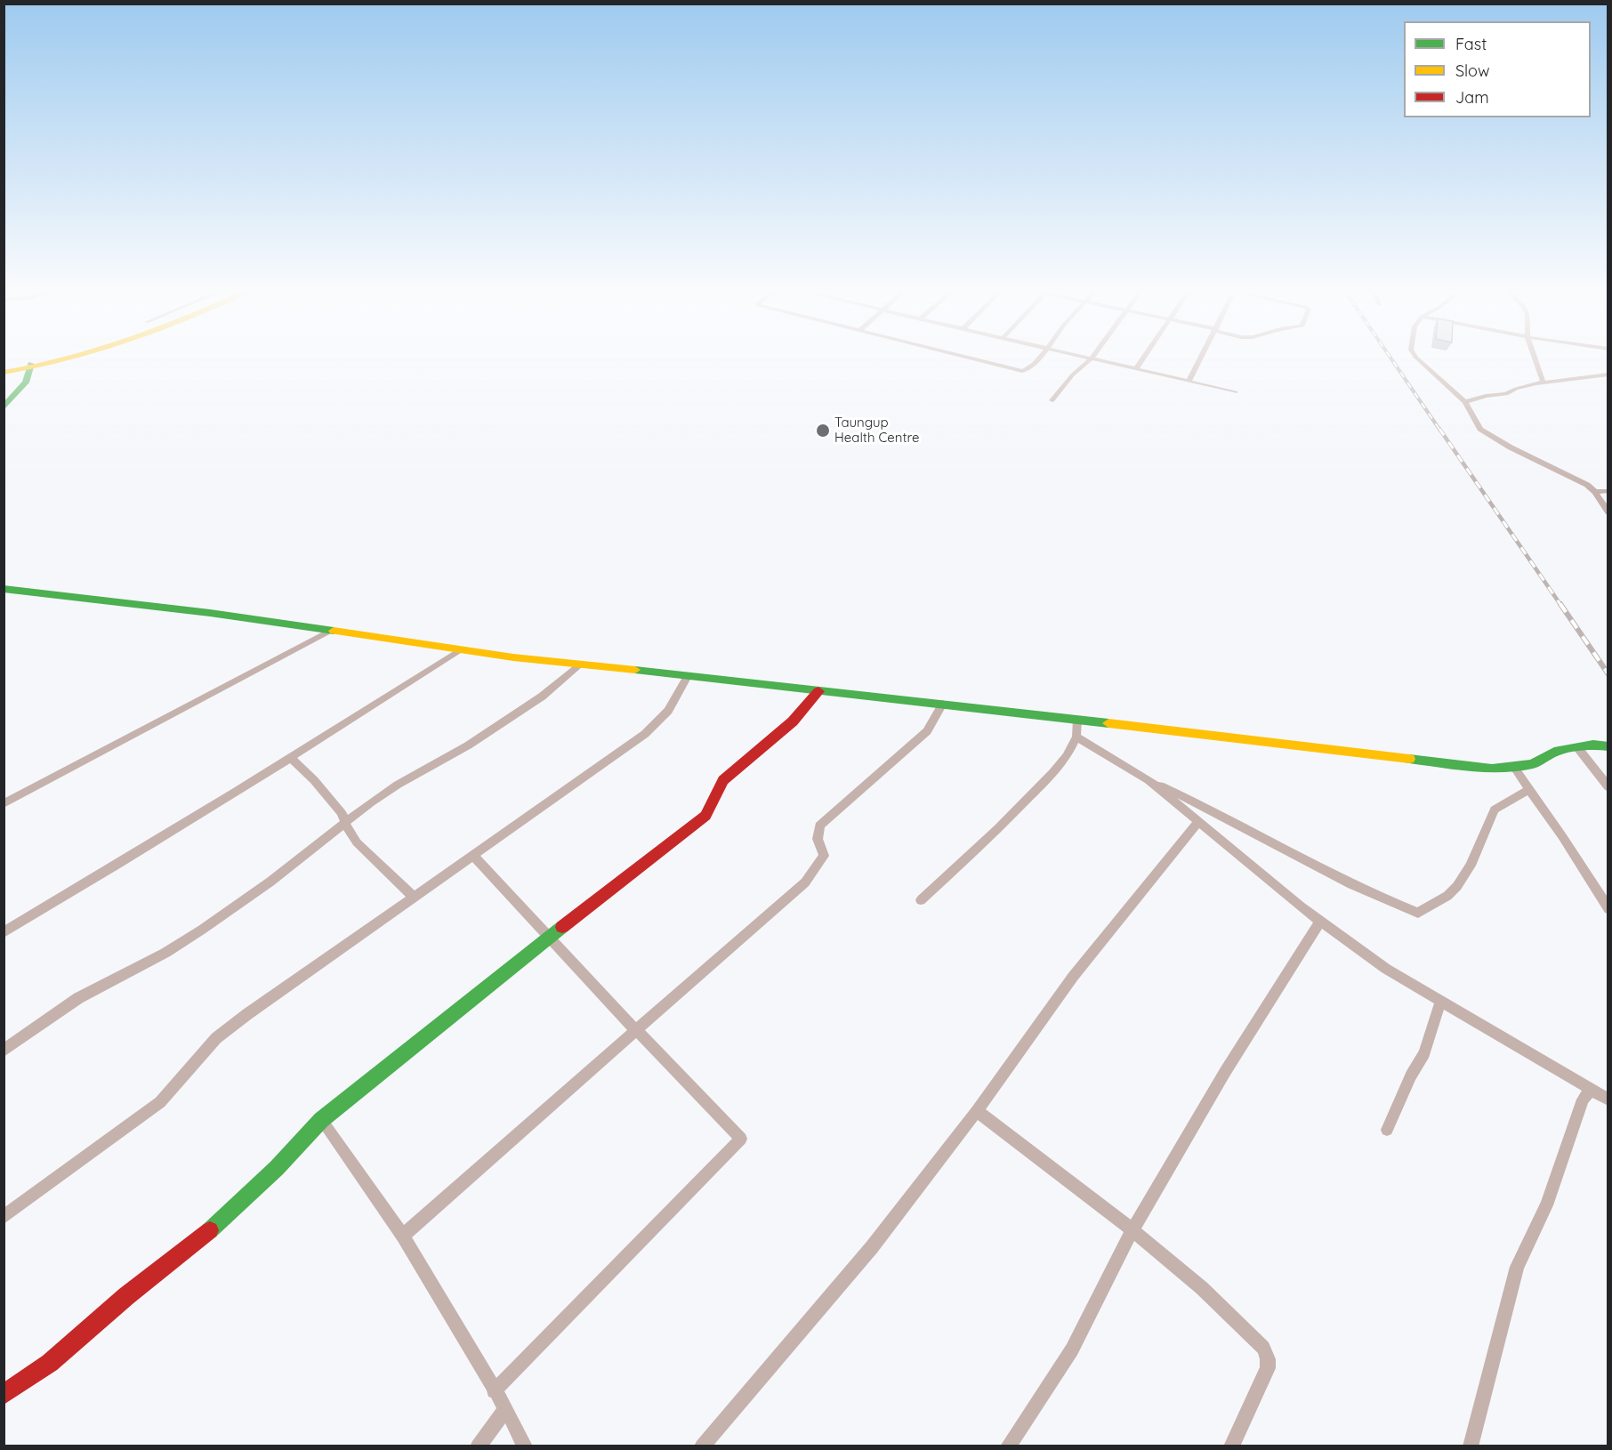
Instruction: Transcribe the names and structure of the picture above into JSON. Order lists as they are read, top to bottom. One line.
{"places":["Taungup Health Centre"],"legend":["Fast","Slow","Jam"]}
